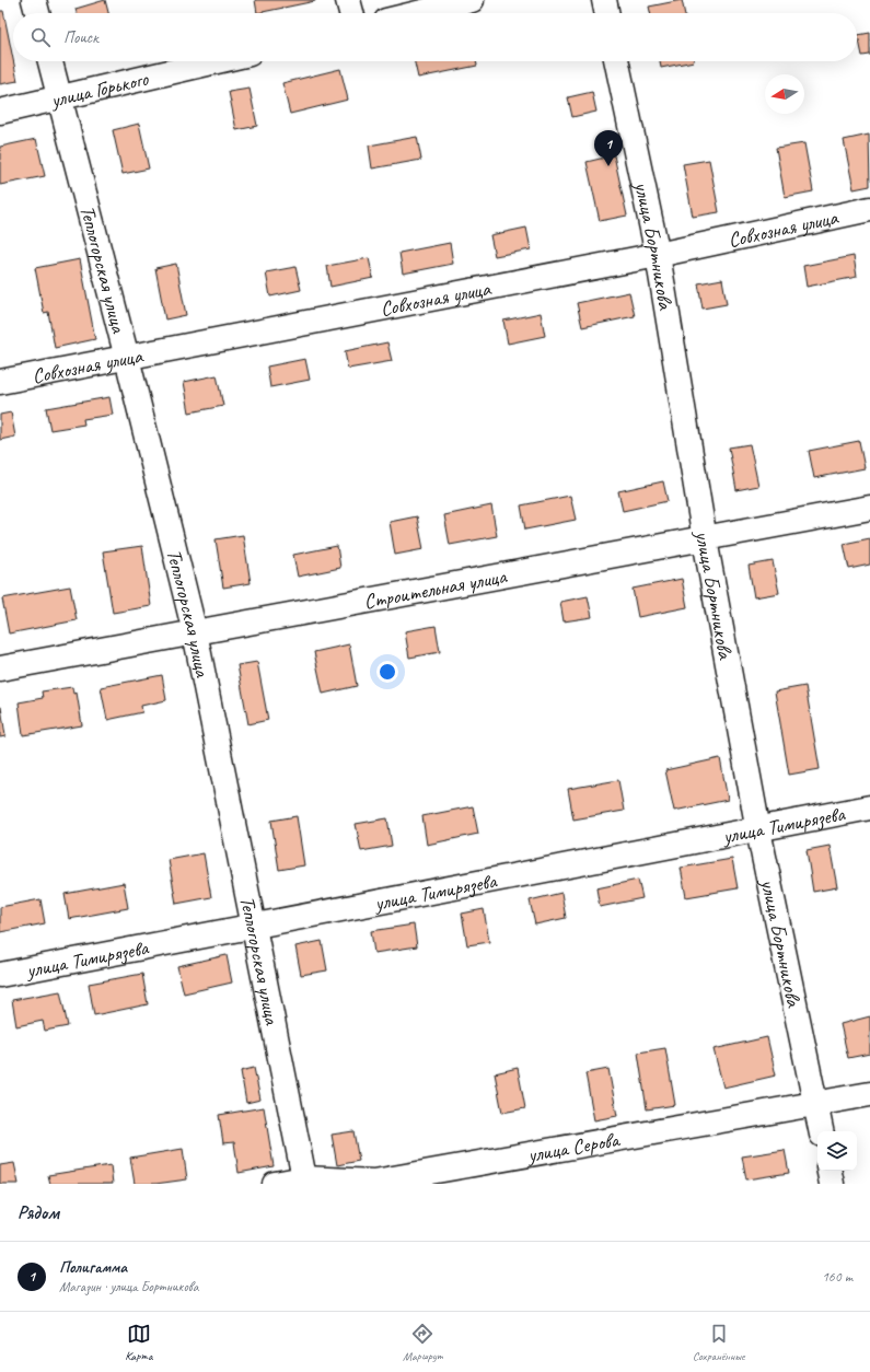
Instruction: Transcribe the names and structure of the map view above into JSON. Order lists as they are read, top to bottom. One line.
{"streets":{"street":["улица Горького","Совхозная улица","улица Бортникова","Теплогорская улица","Строительная улица","улица Тимирязева","улица Серова"]},"crossings":[["улица Горького","Теплогорская улица"],["Совхозная улица","улица Бортникова"],["Совхозная улица","Теплогорская улица"],["улица Бортникова","Строительная улица"],["улица Бортникова","улица Тимирязева"],["улица Бортникова","улица Серова"],["Теплогорская улица","Строительная улица"],["Теплогорская улица","улица Тимирязева"],["Теплогорская улица","улица Серова"]],"north":"left","page":{"search":"Поиск","pins":"1","heading":"Рядом","list":[{"mark":"1","name":"Полигамма","note":"Магазин · улица Бортникова","value":"160 m"}],"nav":["Карта","Маршрут","Сохранённые"]}}
